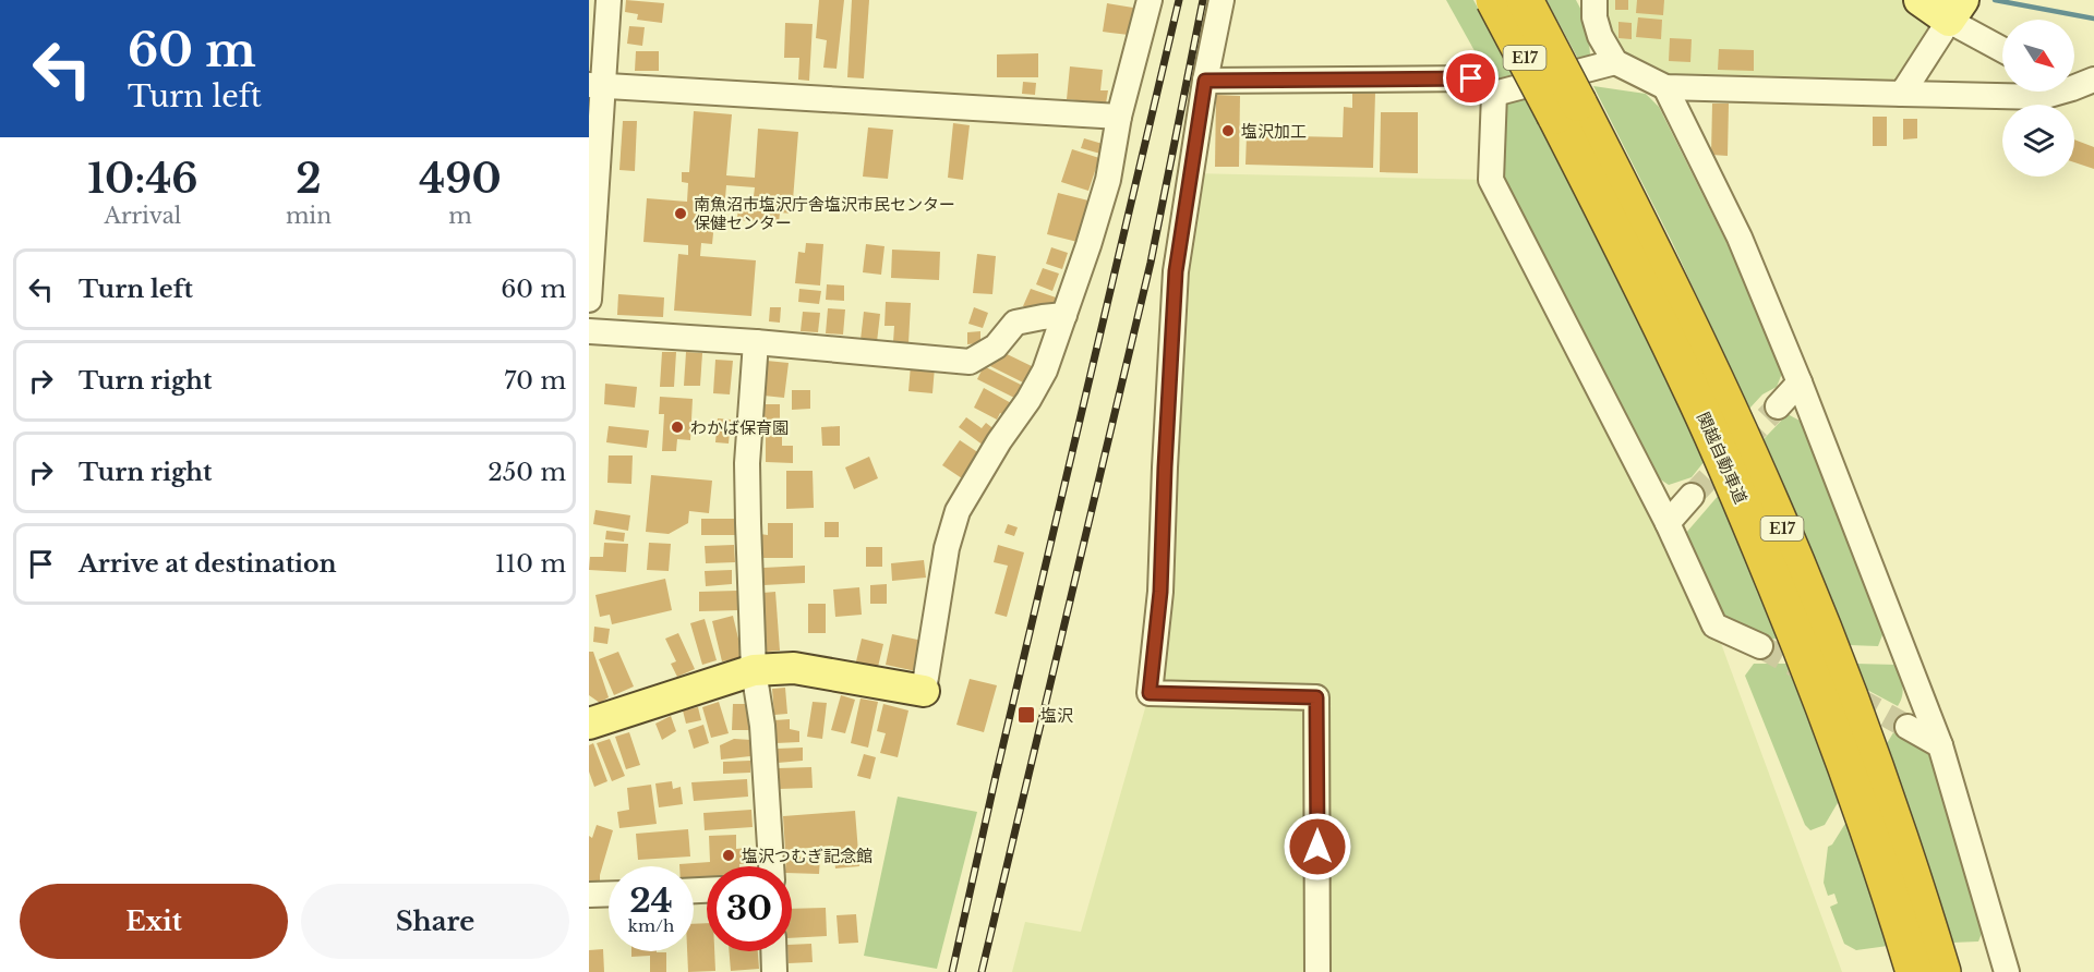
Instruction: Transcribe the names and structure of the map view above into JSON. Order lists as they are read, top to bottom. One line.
{"streets":{"highway":["E17","関越自動車道"]},"places":{"other":["塩沢加工","南魚沼市塩沢庁舎塩沢市民センター 保健センター","わかば保育園","塩沢つむぎ記念館"],"transit":["塩沢"]},"north":"bottom right","page":{"turn":["60 m","Turn left"],"eta":["10:46","Arrival","2","min","490","m"],"list":[{"name":"Turn left","value":"60 m"},{"name":"Turn right","value":"70 m"},{"name":"Turn right","value":"250 m"},{"name":"Arrive at destination","value":"110 m"}],"speed":"24 km/h","limit":"30","buttons":["Exit","Share"]}}
